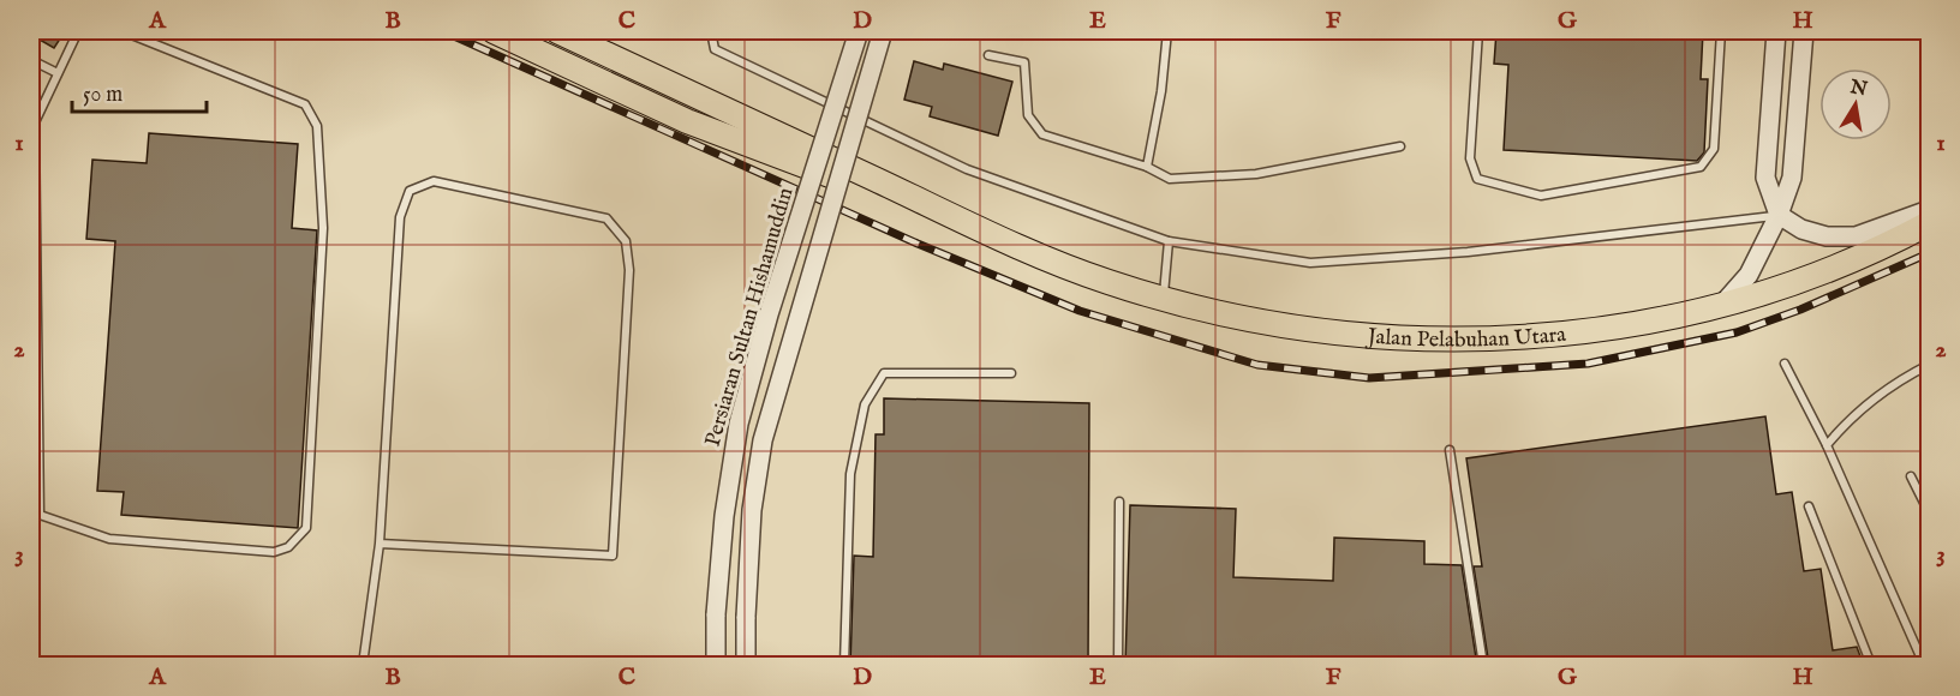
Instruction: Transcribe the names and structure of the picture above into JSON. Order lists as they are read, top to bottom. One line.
{"streets":{"main road":["Jalan Pelabuhan Utara"],"street":["Persiaran Sultan Hishamuddin"]},"scale_bar":"50 m","north":"top","grid":{"columns":["A","B","C","D","E","F","G","H"],"rows":["1","2","3"]}}
